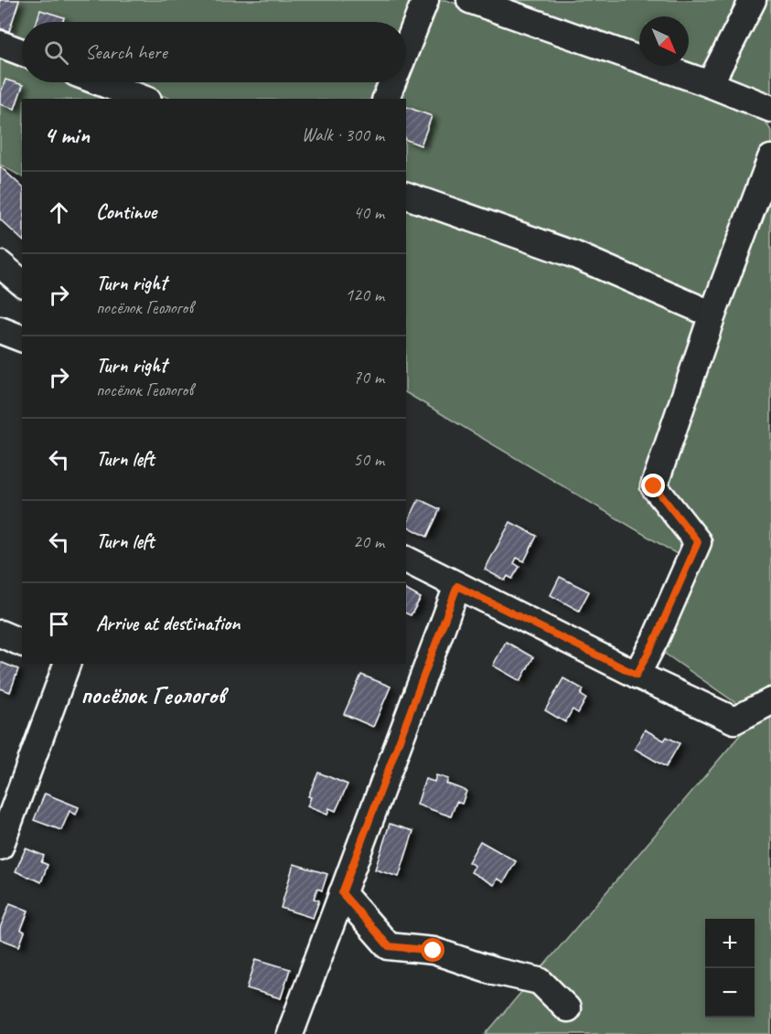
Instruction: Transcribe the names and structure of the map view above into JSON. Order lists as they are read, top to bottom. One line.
{"districts":["посёлок Геологов"],"north":"bottom right","page":{"search":"Search here","heading":["4 min","Walk · 300 m"],"list":[["Continue","40 m"],["Turn right","посёлок Геологов","120 m"],["Turn right","посёлок Геологов","70 m"],["Turn left","50 m"],["Turn left","20 m"],"Arrive at destination"],"map_buttons":["+","−"]}}
